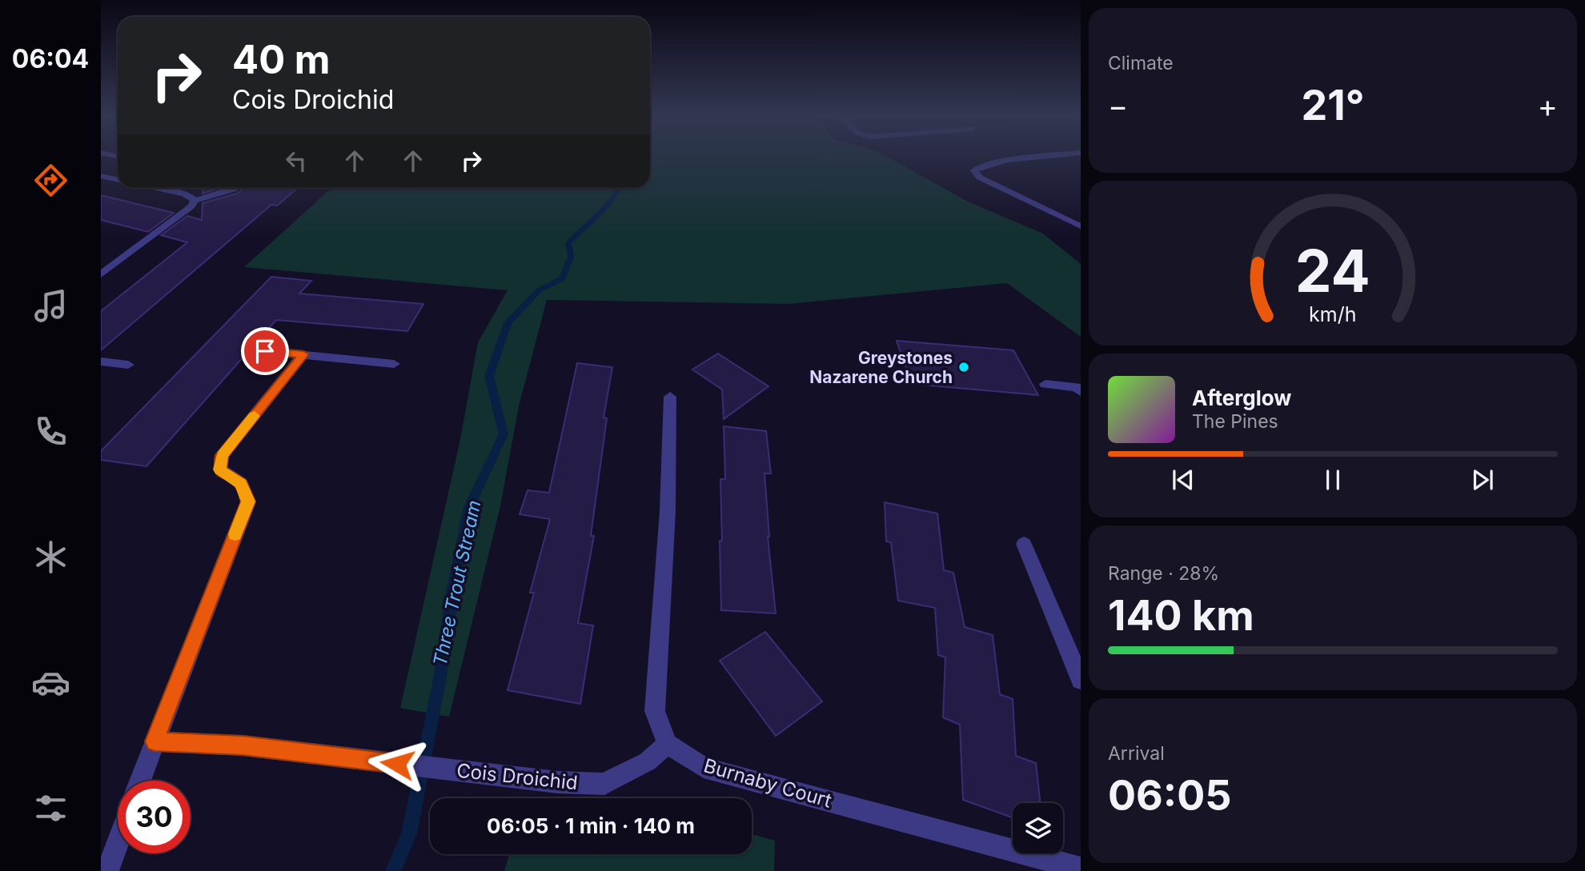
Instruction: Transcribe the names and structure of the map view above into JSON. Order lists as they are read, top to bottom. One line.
{"streets":{"street":["Cois Droichid","Burnaby Court"]},"crossings":[["Cois Droichid","Burnaby Court"]],"water":["Three Trout Stream"],"places":["Greystones Nazarene Church"],"page":{"tabs":"06:04","tile":["Climate",["Range · 28%","140 km"],["Arrival","06:05"]],"turn":["40 m","Cois Droichid"],"heat":["−","21°","+"],"song":["Afterglow","The Pines"],"limit":"30","trip":"06:05 · 1 min · 140 m","gauge":["24","km/h"]}}
